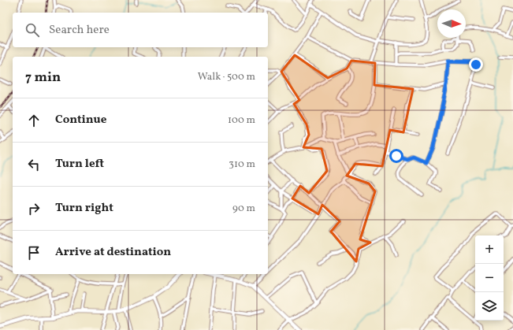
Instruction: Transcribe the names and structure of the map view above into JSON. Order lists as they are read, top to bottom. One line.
{"north":"right","page":{"search":"Search here","heading":["7 min","Walk · 500 m"],"list":[["Continue","100 m"],["Turn left","310 m"],["Turn right","90 m"],"Arrive at destination"],"map_buttons":["+","−"]}}
